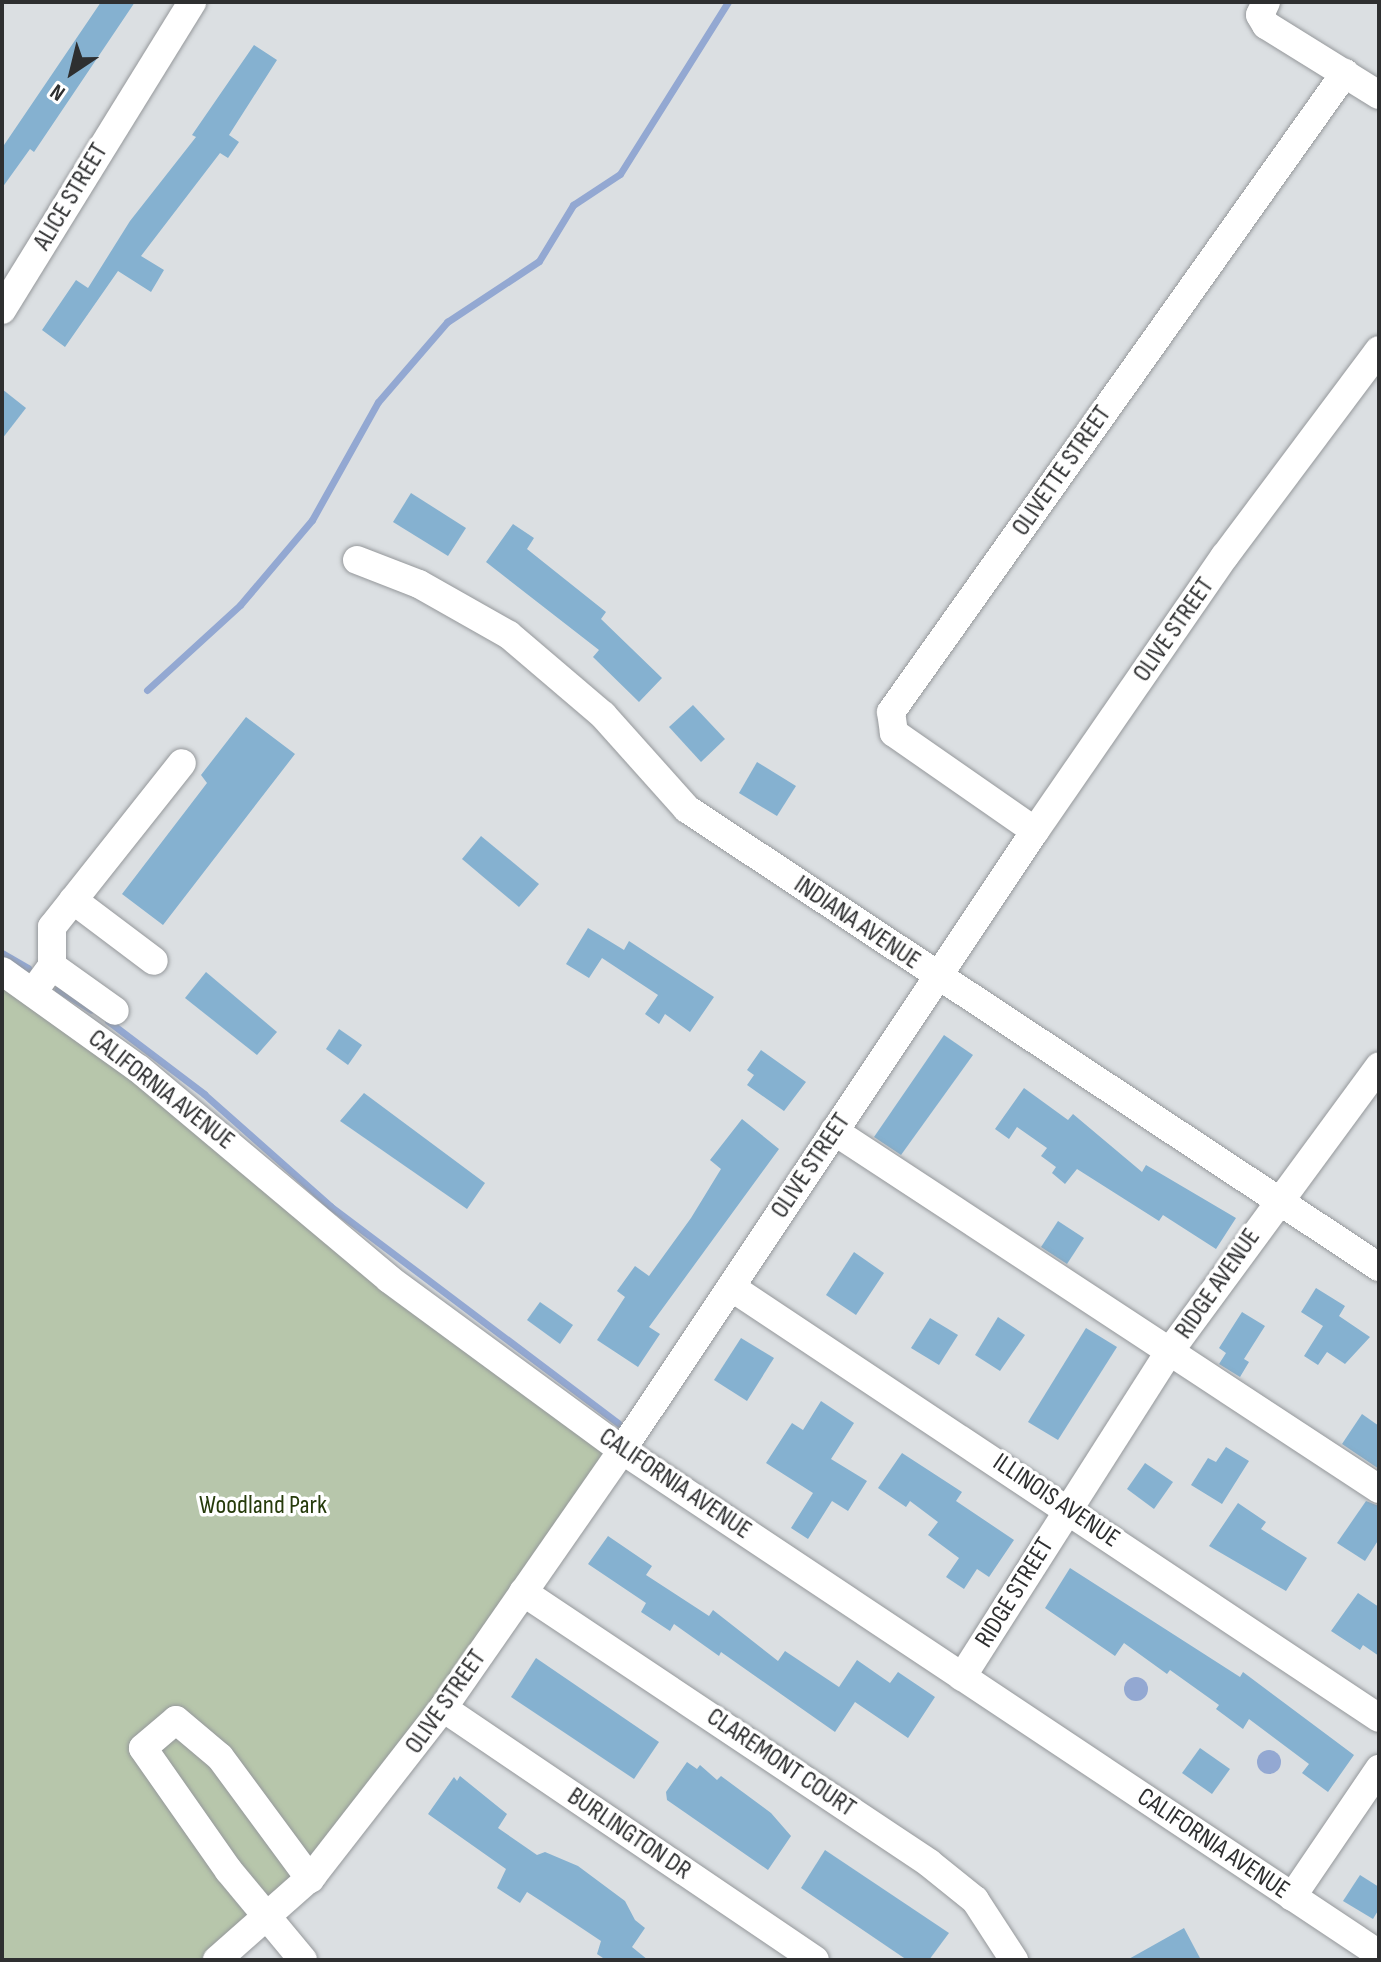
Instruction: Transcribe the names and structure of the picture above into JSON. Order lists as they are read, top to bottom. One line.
{"streets":{"street":["ALICE STREET","OLIVETTE STREET","OLIVE STREET","INDIANA AVENUE","CALIFORNIA AVENUE","RIDGE AVENUE","ILLINOIS AVENUE","RIDGE STREET","CLAREMONT COURT","BURLINGTON DR"]},"crossings":[["OLIVETTE STREET","OLIVE STREET"],["OLIVE STREET","INDIANA AVENUE"],["OLIVE STREET","CALIFORNIA AVENUE"],["OLIVE STREET","ILLINOIS AVENUE"],["OLIVE STREET","CLAREMONT COURT"],["OLIVE STREET","BURLINGTON DR"],["INDIANA AVENUE","RIDGE AVENUE"],["CALIFORNIA AVENUE","RIDGE STREET"],["RIDGE AVENUE","ILLINOIS AVENUE"],["RIDGE AVENUE","RIDGE STREET"],["ILLINOIS AVENUE","RIDGE STREET"]],"parks":["Woodland Park"],"north":"bottom left"}
